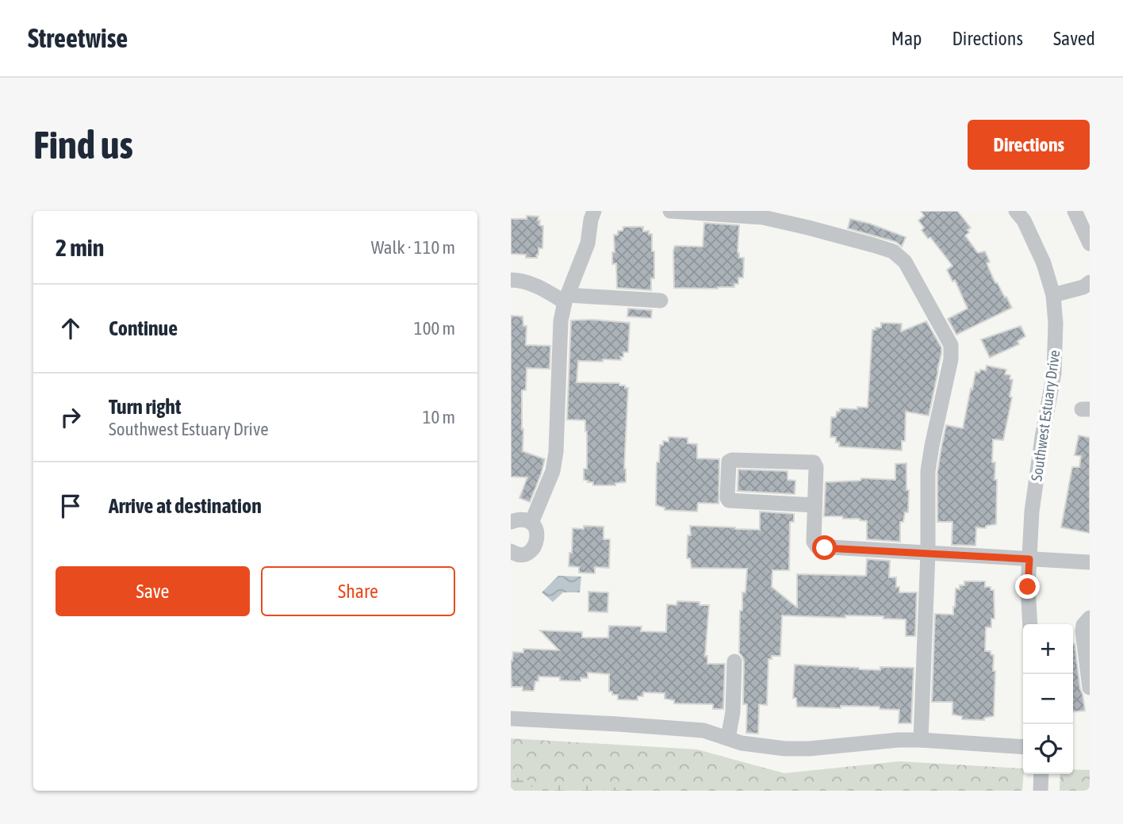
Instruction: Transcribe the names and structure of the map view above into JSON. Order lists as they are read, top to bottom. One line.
{"streets":{"street":["Southwest Estuary Drive"]},"page":{"header":"Streetwise","nav":["Map","Directions","Saved"],"buttons":["Directions",["Save","Share"]],"title":"Find us","heading":["2 min","Walk · 110 m"],"list":[["Continue","100 m"],["Turn right","Southwest Estuary Drive","10 m"],"Arrive at destination"],"map_buttons":["+","−"]}}
